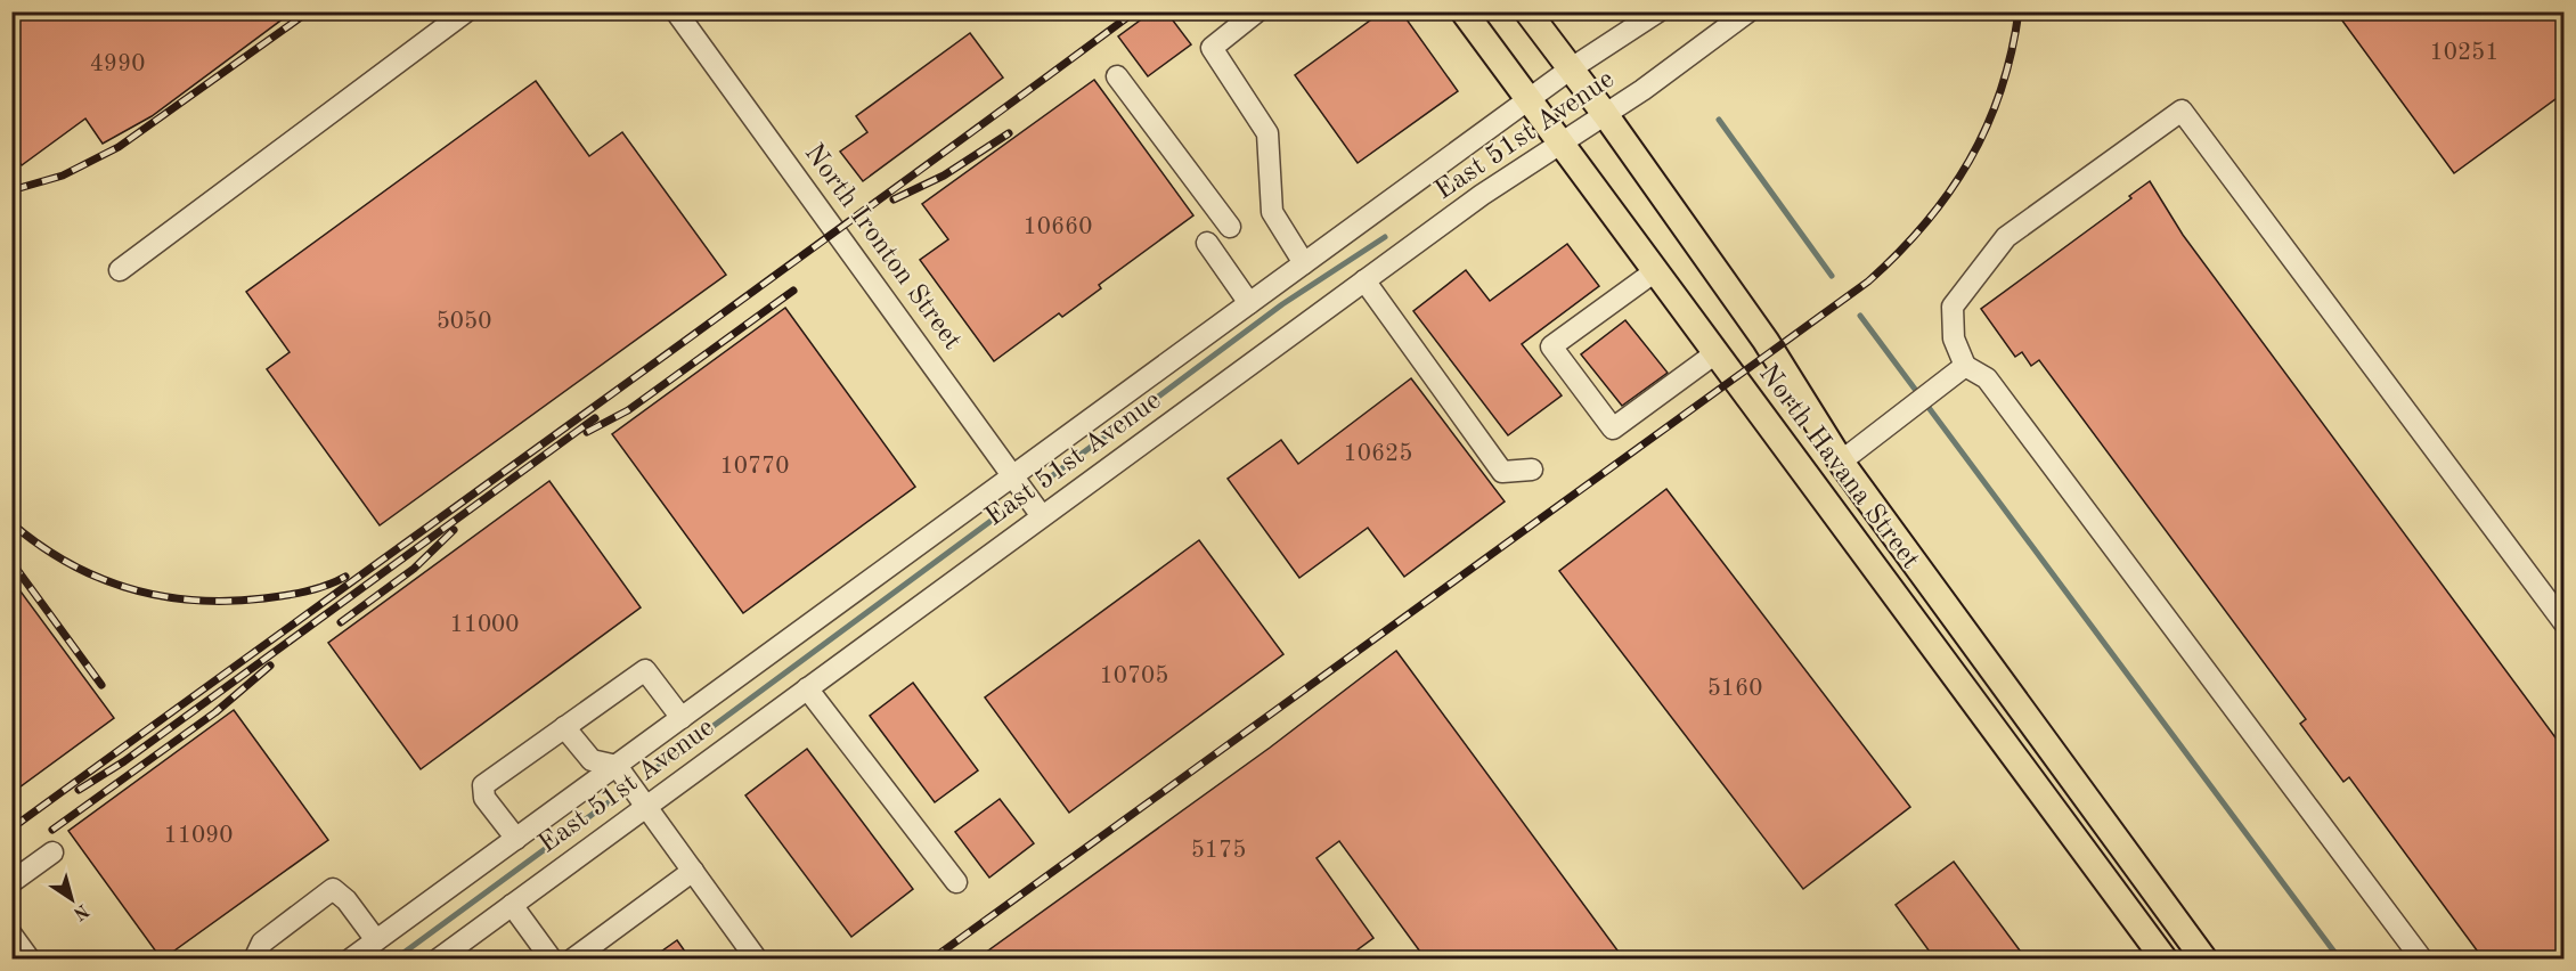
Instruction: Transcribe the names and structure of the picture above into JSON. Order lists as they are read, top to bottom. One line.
{"streets":{"main road":["North Havana Street"],"street":["East 51st Avenue","North Ironton Street"]},"crossings":[["East 51st Avenue","North Ironton Street"],["East 51st Avenue","North Havana Street"]],"house_numbers":["10251","4990","10660","5050","10625","10770","11000","10705","5160","11090","5175"],"north":"bottom right"}
